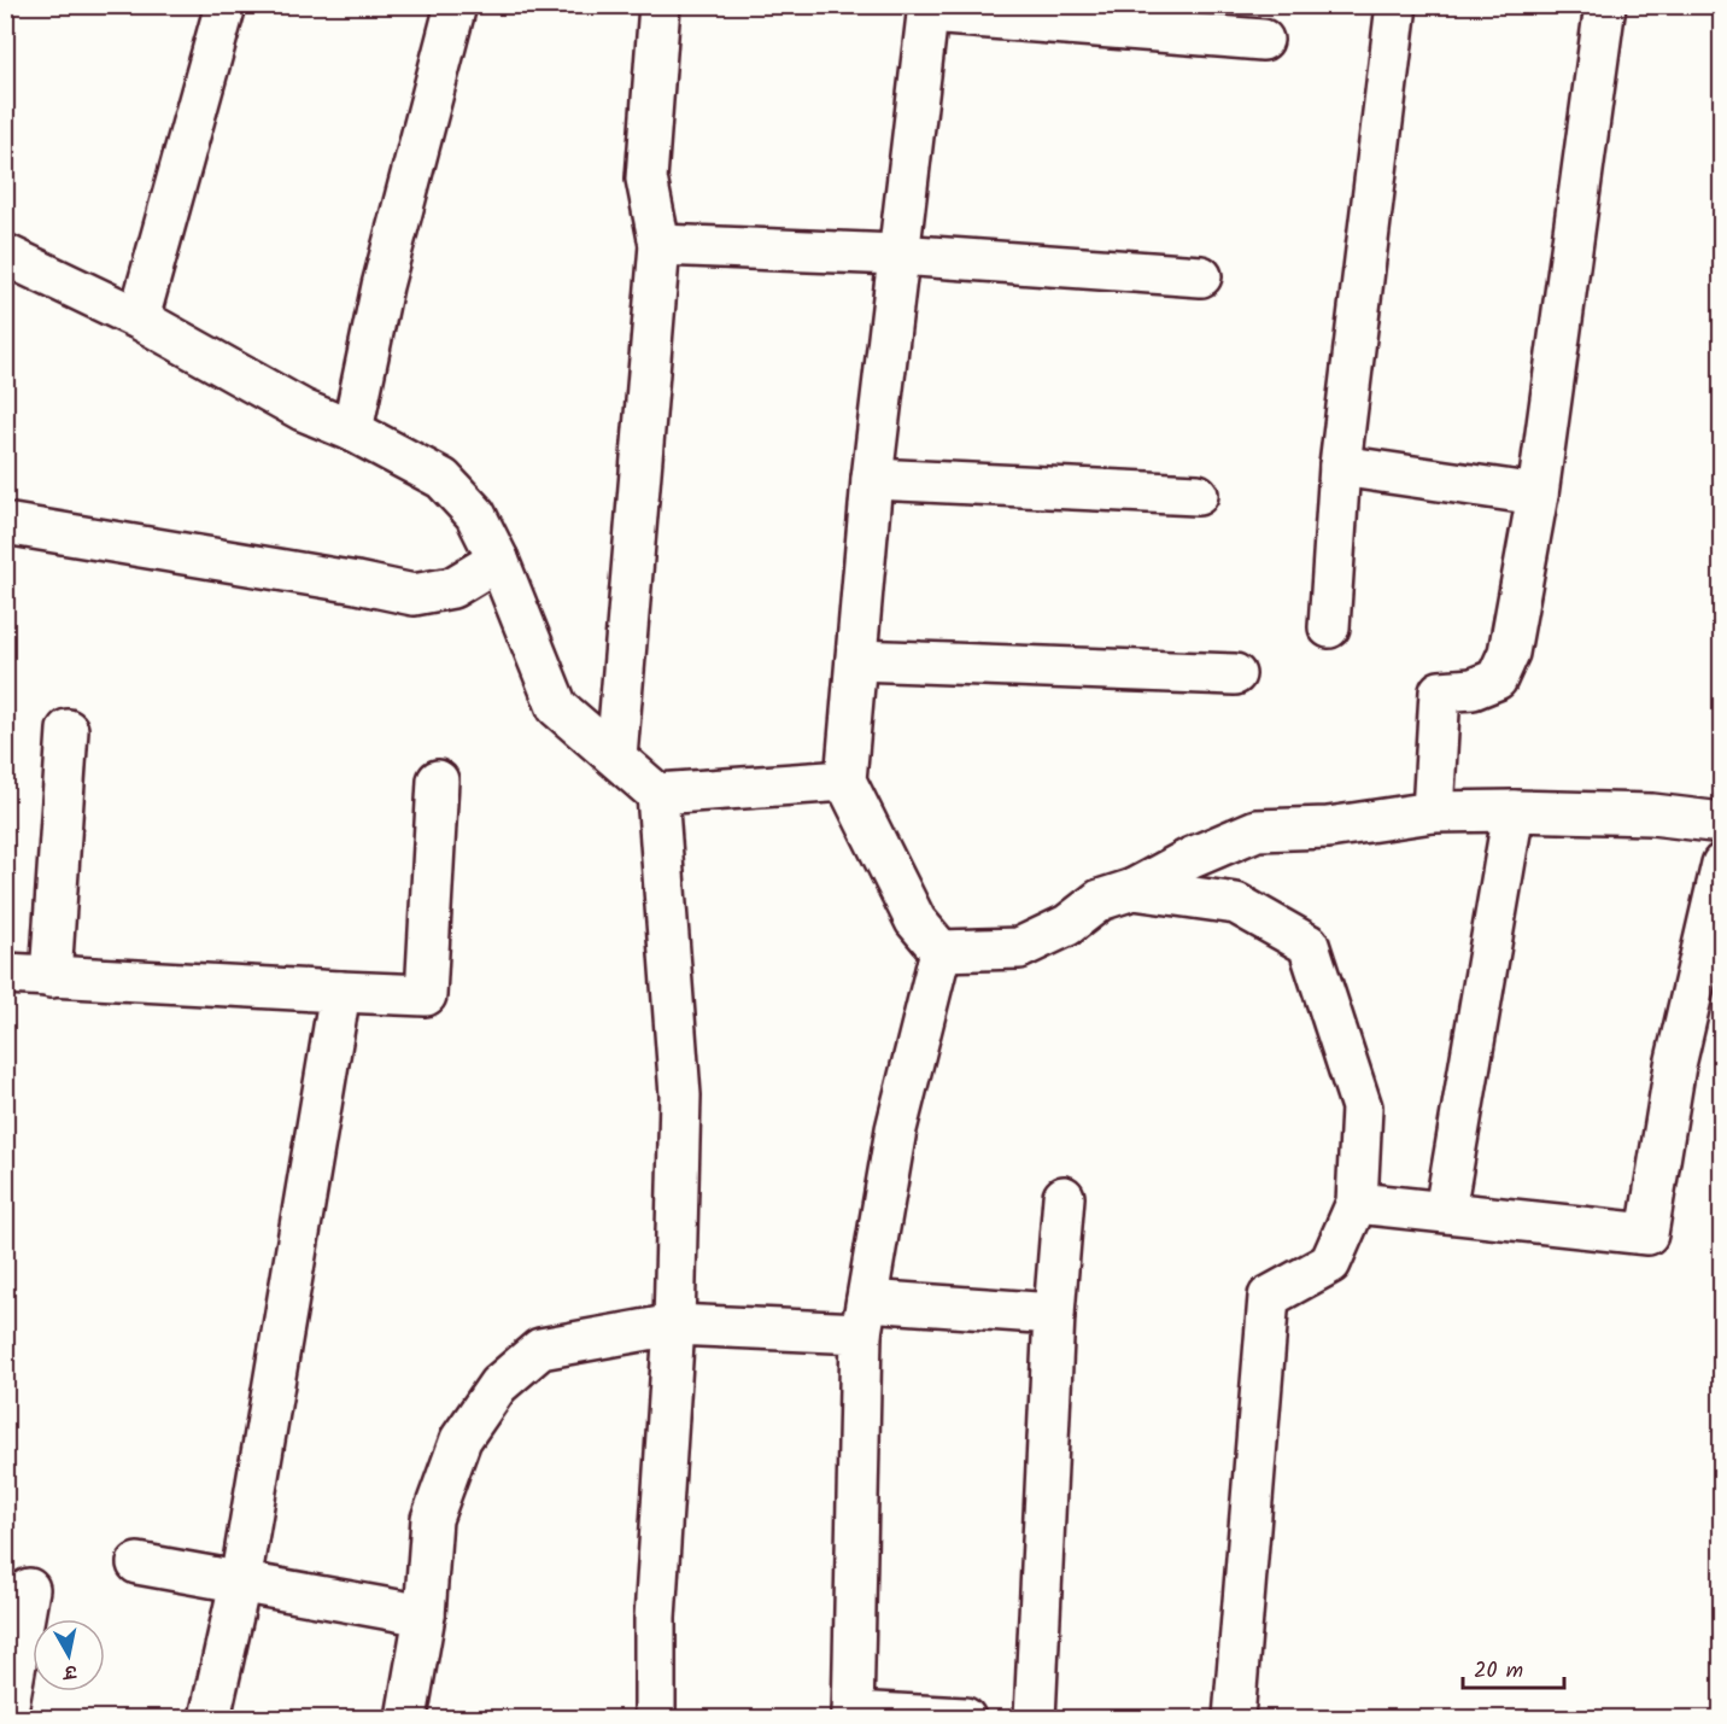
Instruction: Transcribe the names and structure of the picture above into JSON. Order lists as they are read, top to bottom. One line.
{"scale_bar":"20 m","north":"bottom"}
